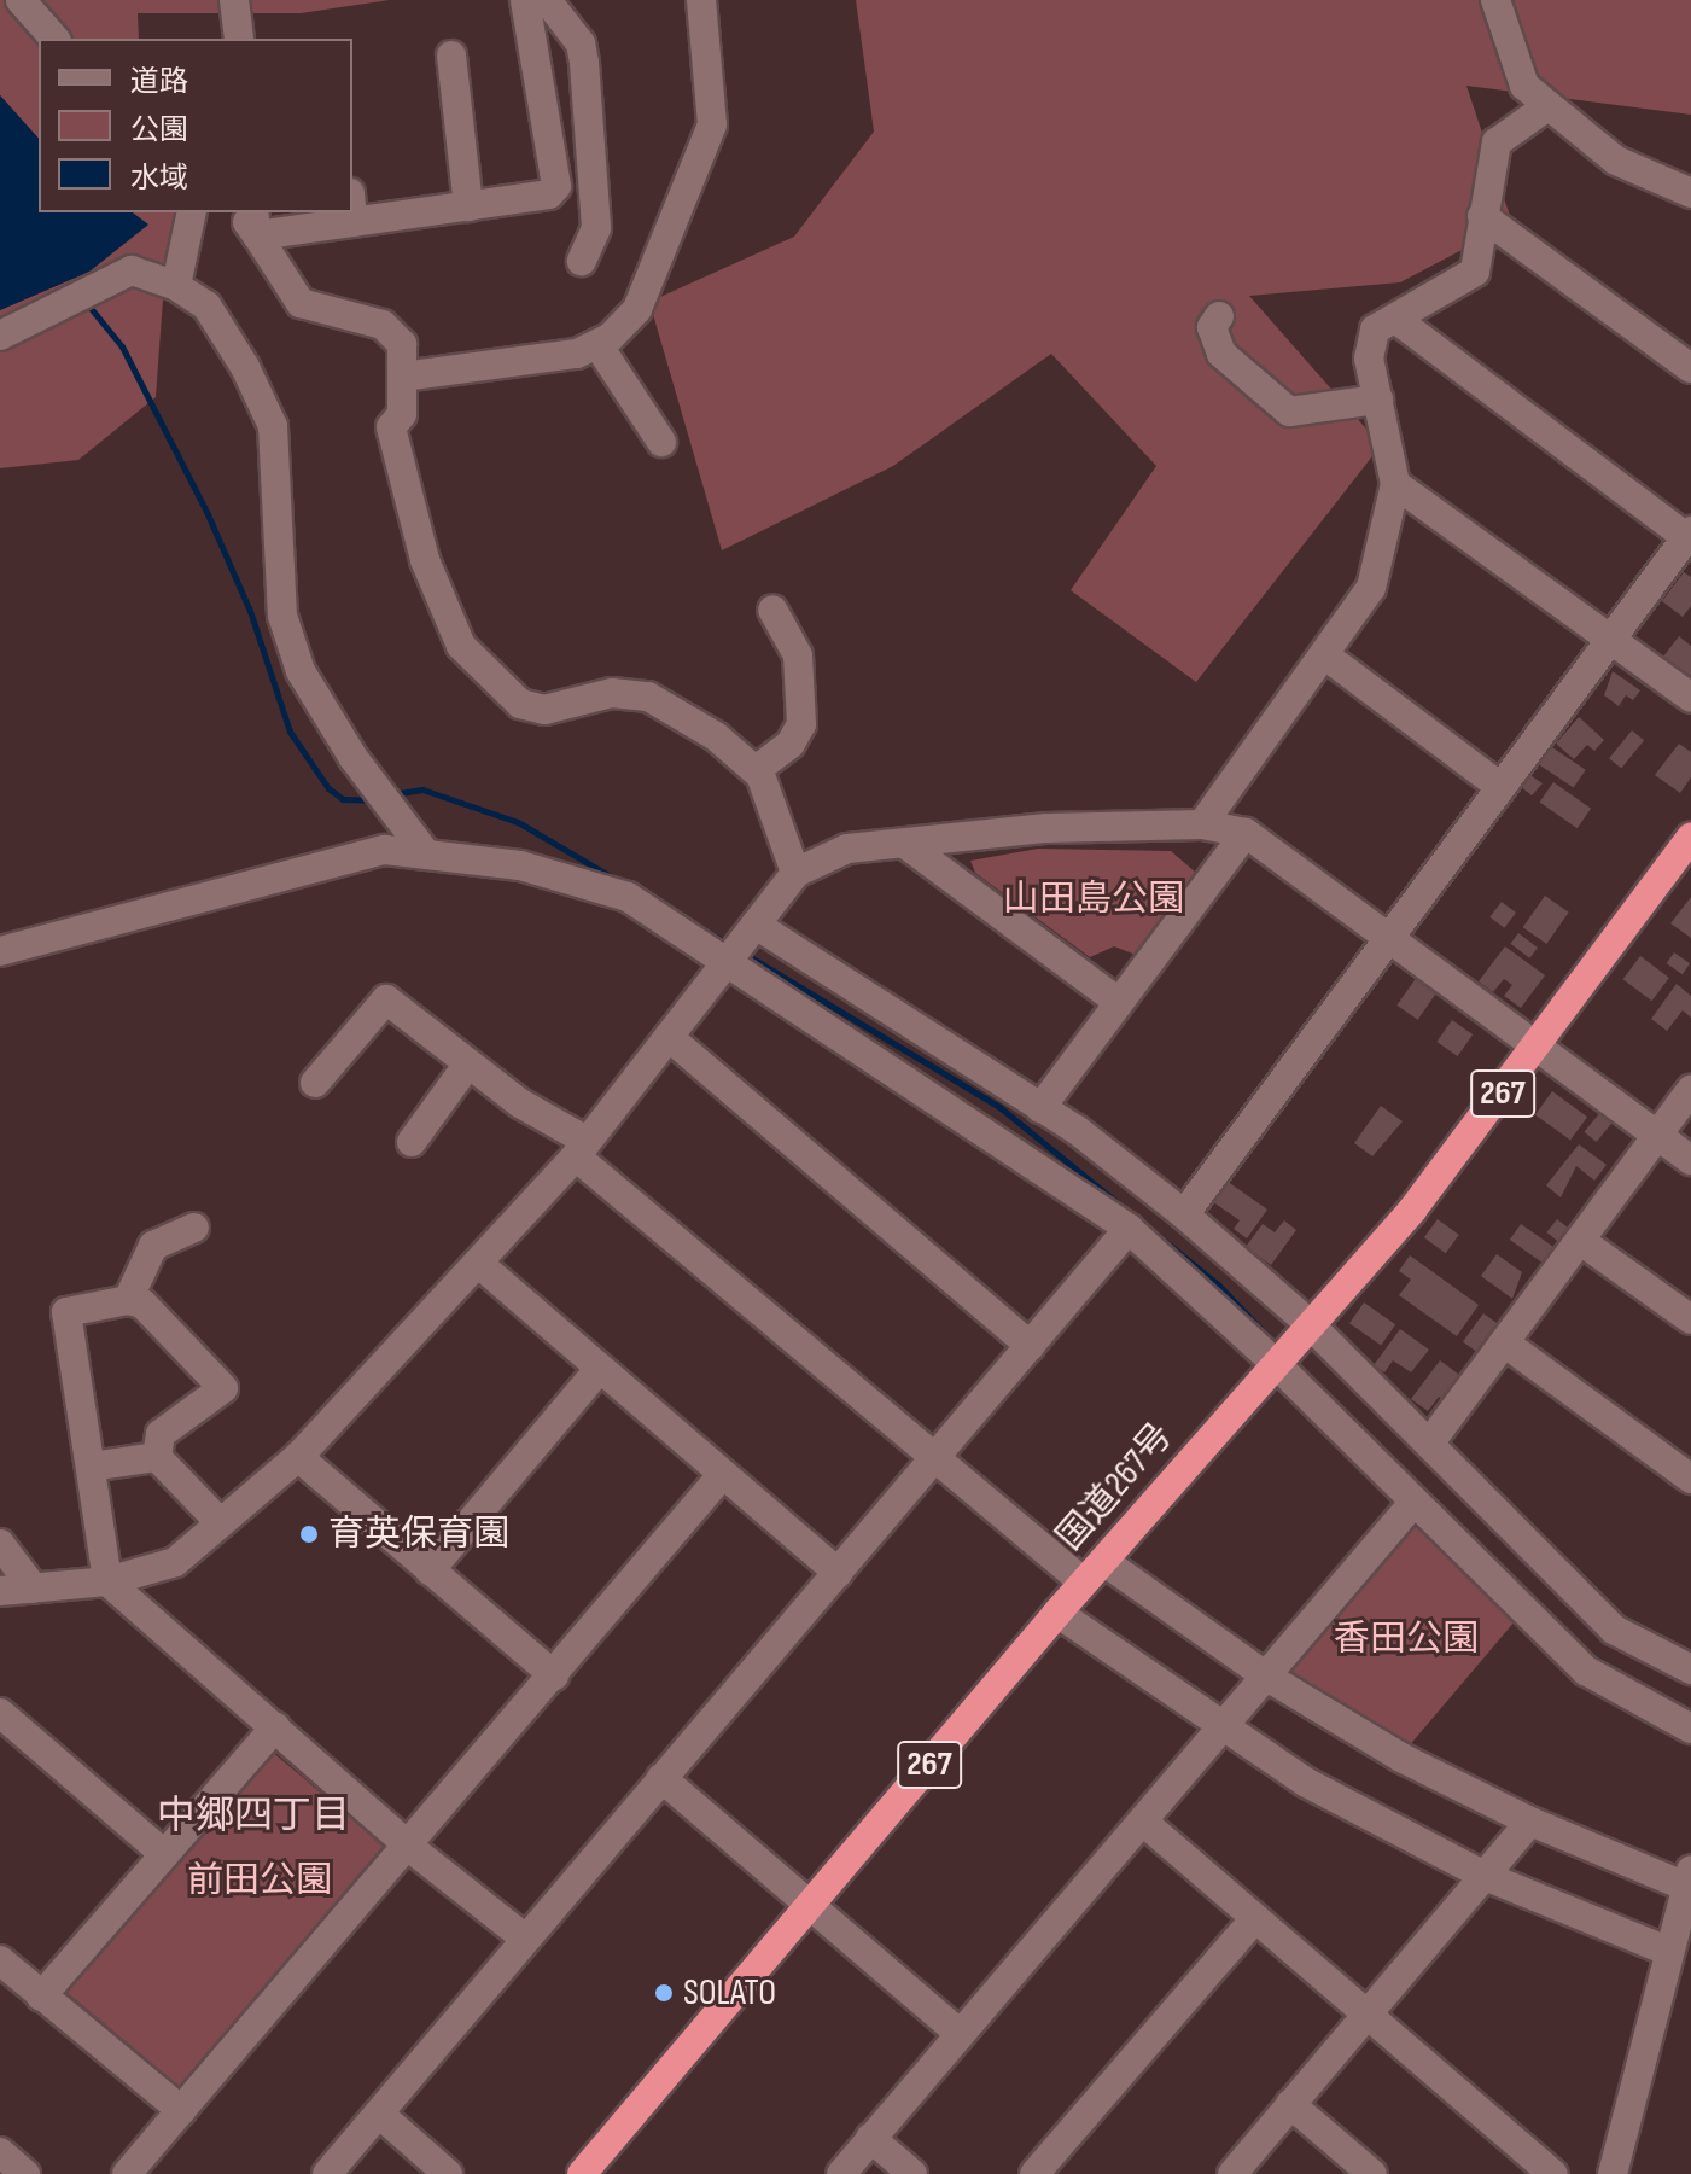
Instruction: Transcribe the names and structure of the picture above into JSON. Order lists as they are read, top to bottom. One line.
{"streets":{"highway":["267","国道267号"]},"districts":["中郷四丁目"],"parks":["山田島公園","香田公園","前田公園"],"places":["育英保育園","SOLATO"],"legend":["道路","公園","水域"]}
